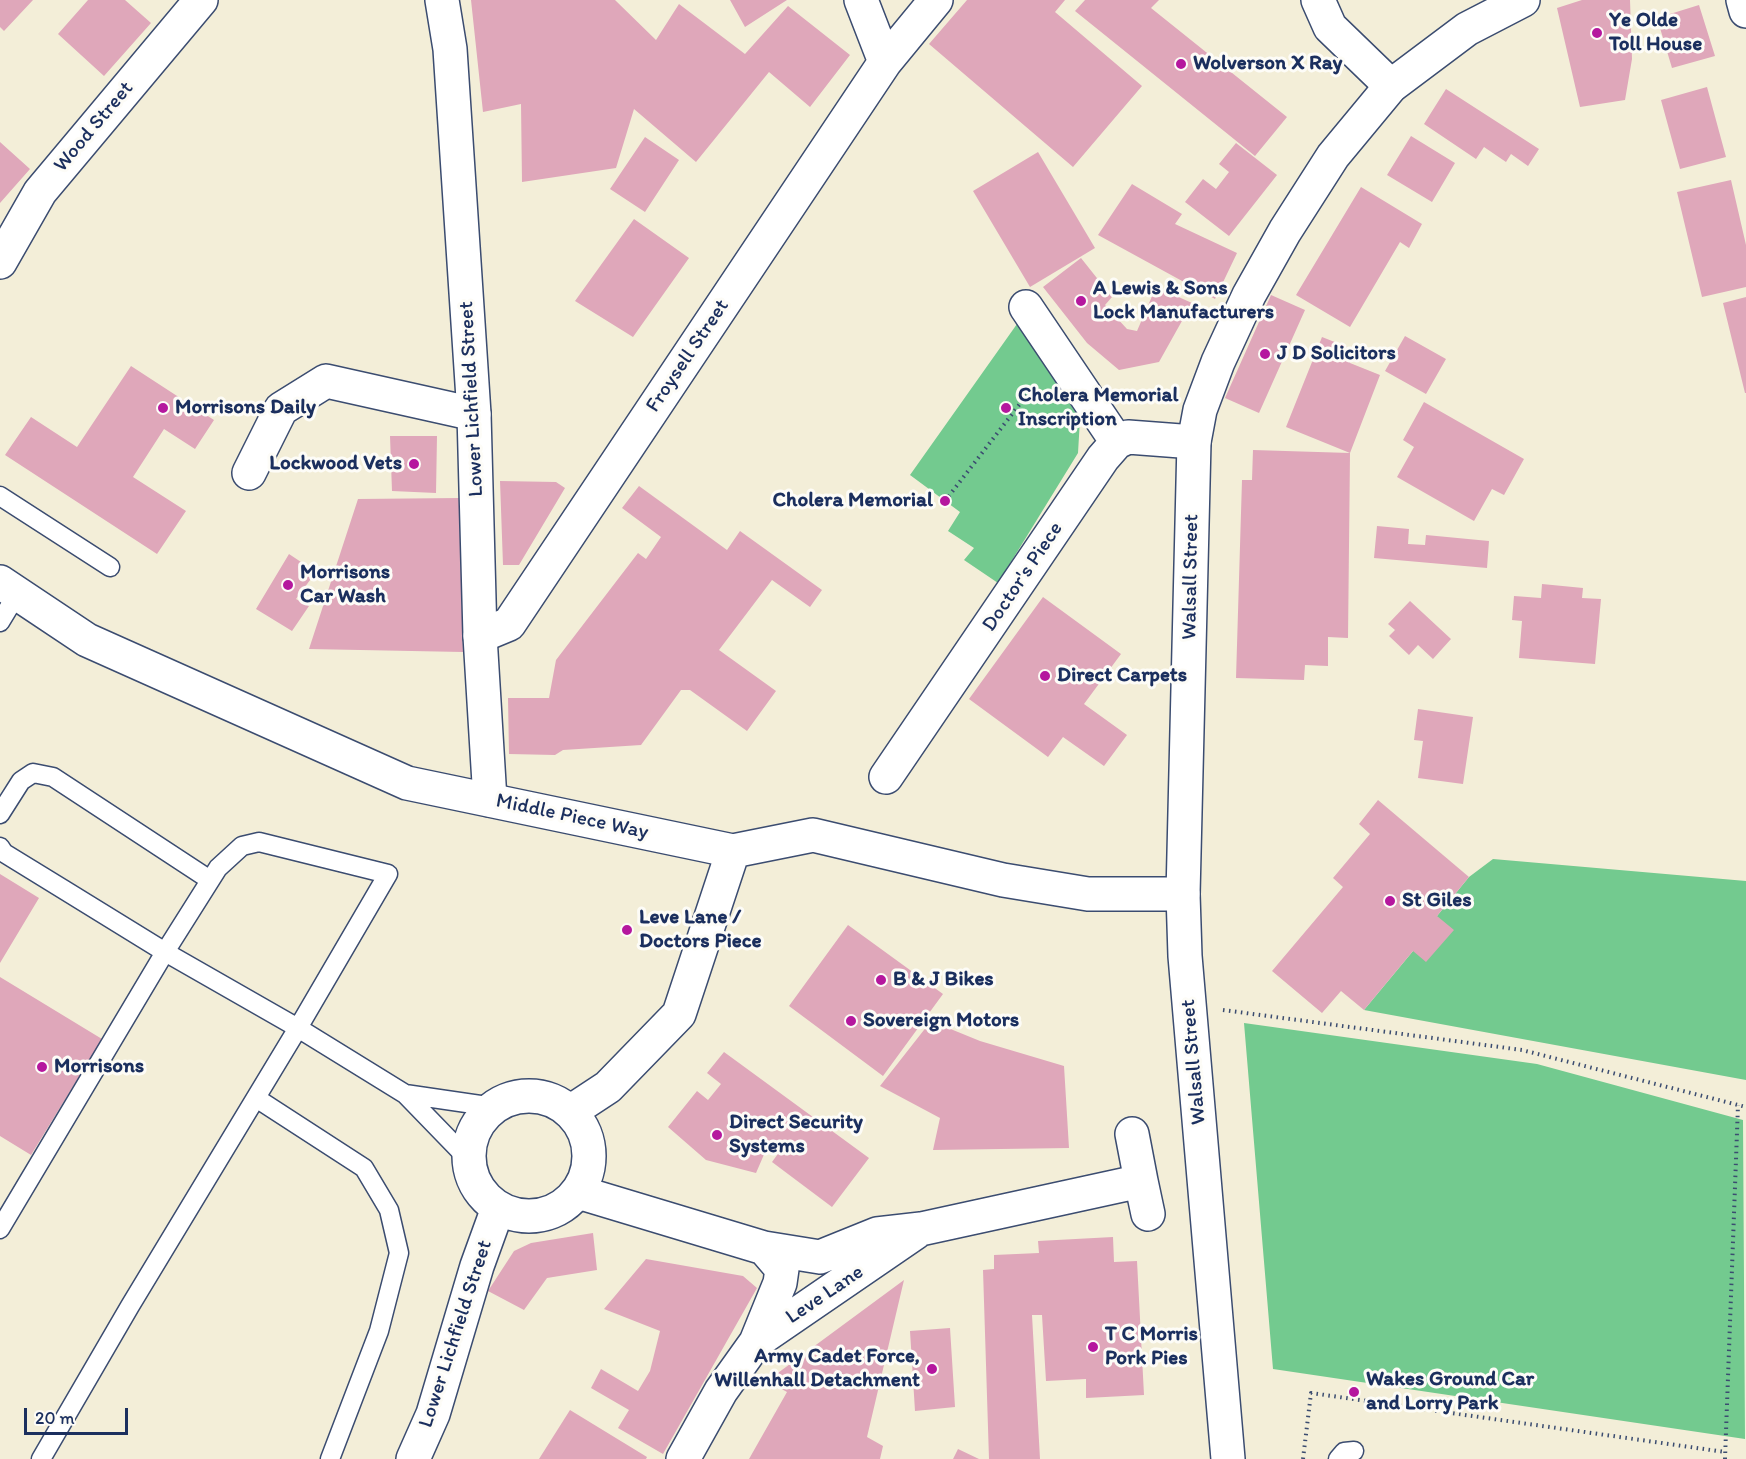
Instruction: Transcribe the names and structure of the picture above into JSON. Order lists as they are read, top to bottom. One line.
{"streets":{"street":["Wood Street","Froysell Street","Lower Lichfield Street","Doctor's Piece","Walsall Street","Middle Piece Way","Leve Lane"]},"crossings":[["Froysell Street","Lower Lichfield Street"],["Lower Lichfield Street","Middle Piece Way"],["Lower Lichfield Street","Leve Lane"],["Walsall Street","Middle Piece Way"]],"places":["Ye Olde Toll House","Wolverson X Ray","A Lewis & Sons Lock Manufacturers","J D Solicitors","Morrisons Daily","Cholera Memorial Inscription","Lockwood Vets","Cholera Memorial","Morrisons Car Wash","Direct Carpets","St Giles","Leve Lane / Doctors Piece","B & J Bikes","Sovereign Motors","Morrisons","Direct Security Systems","T C Morris Pork Pies","Army Cadet Force, Willenhall Detachment","Wakes Ground Car and Lorry Park"],"scale_bar":"20 m"}
